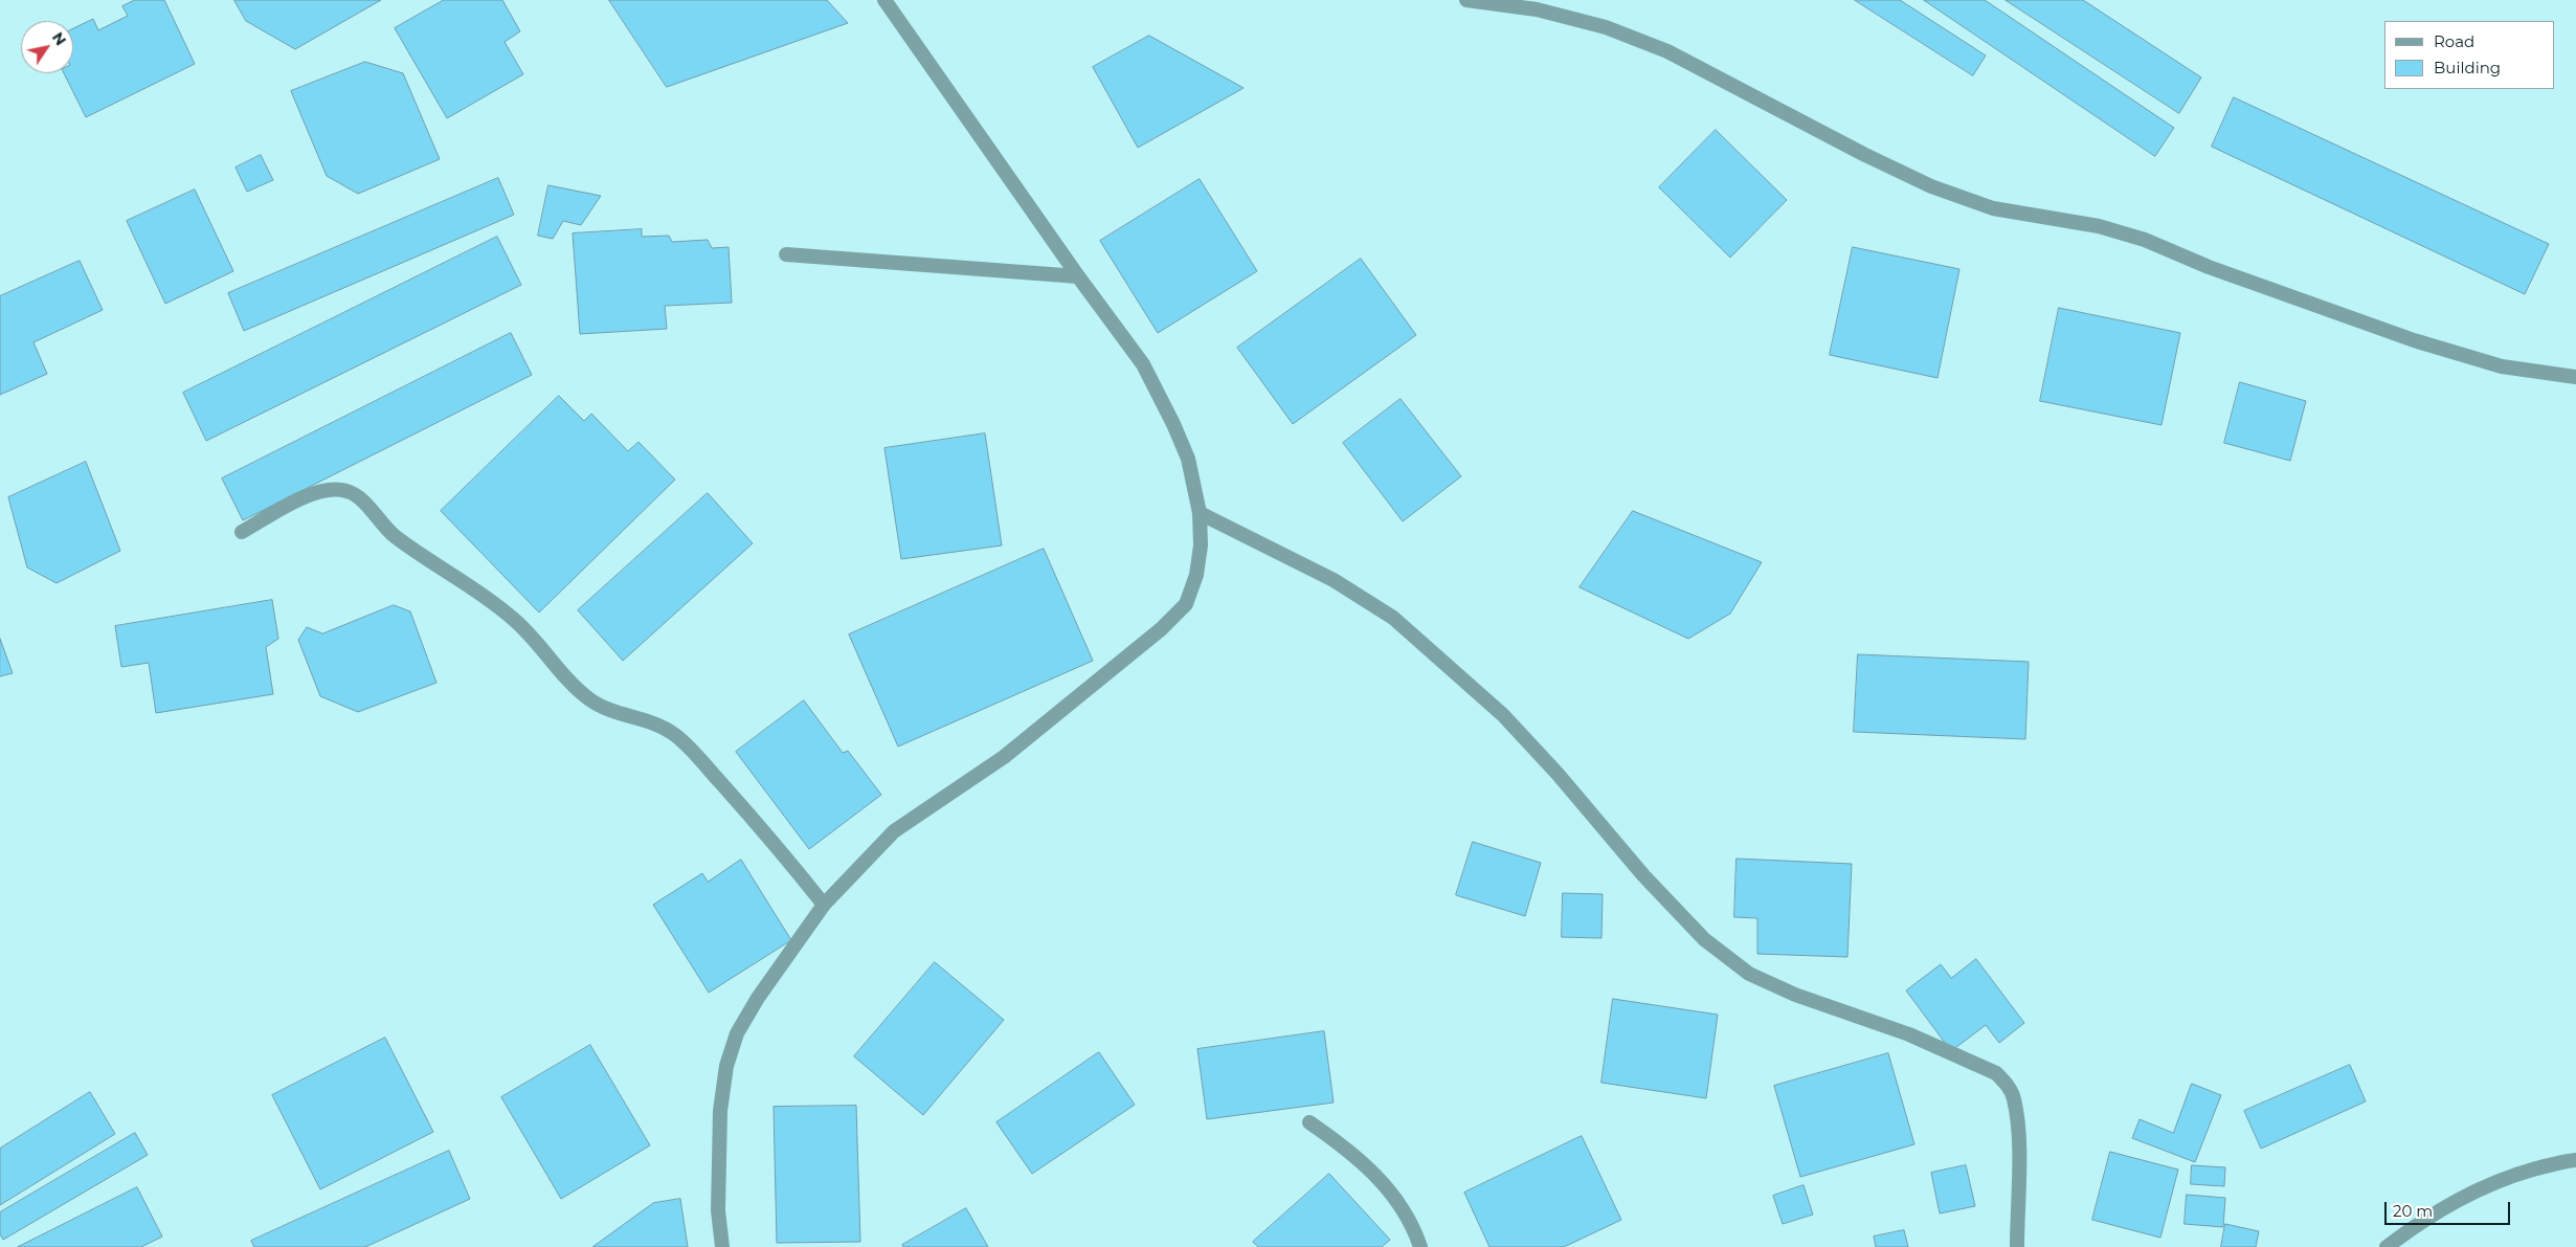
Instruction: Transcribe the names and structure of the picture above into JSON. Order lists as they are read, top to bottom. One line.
{"legend":["Road","Building"],"scale_bar":"20 m","north":"top right"}
